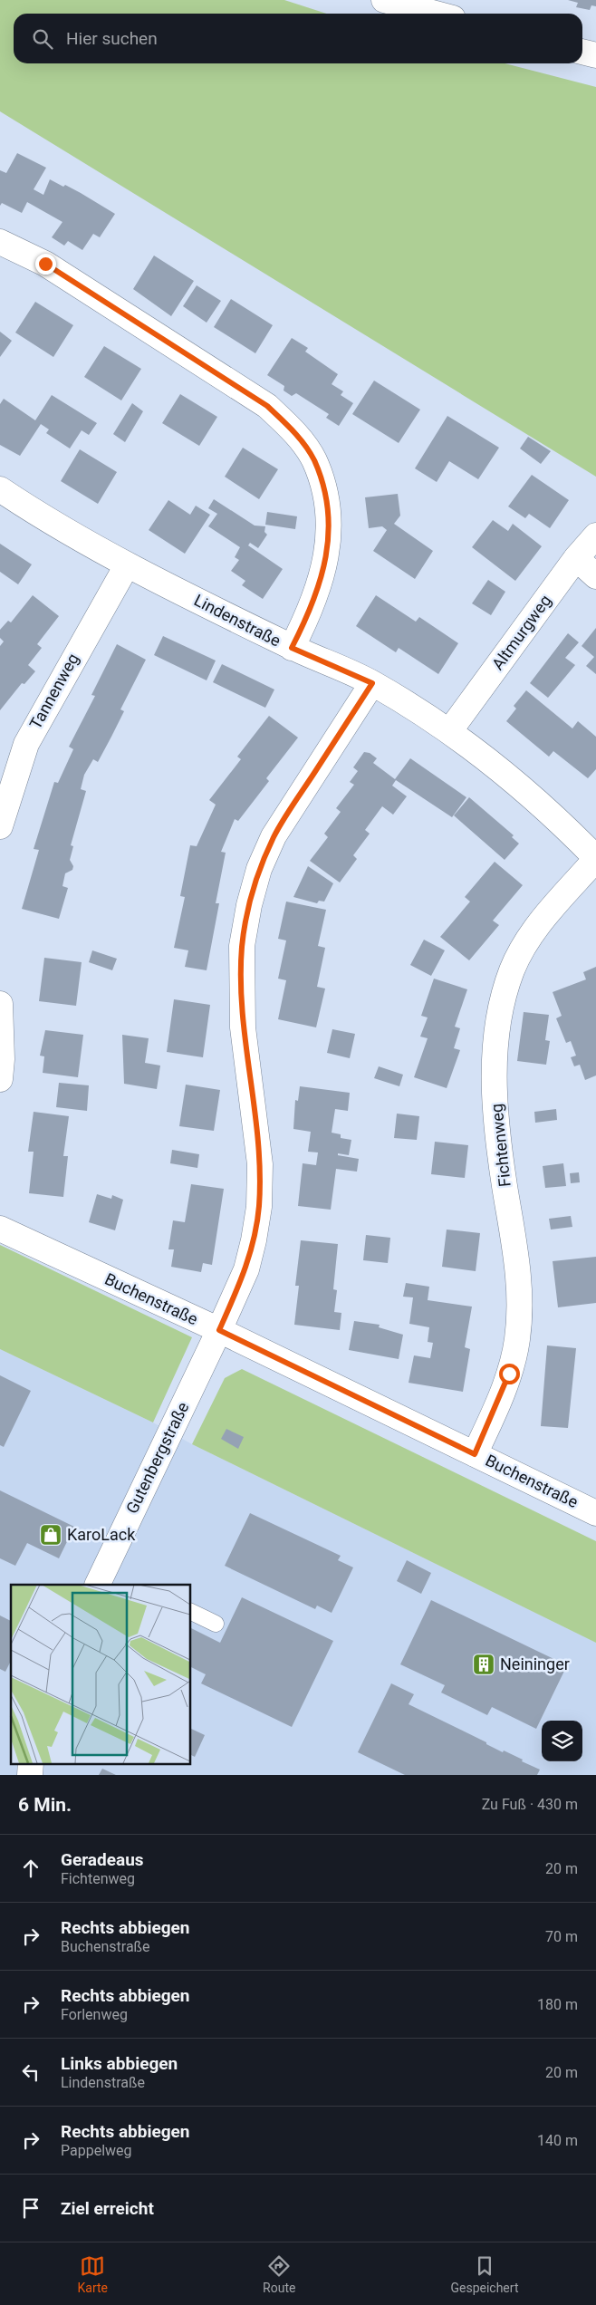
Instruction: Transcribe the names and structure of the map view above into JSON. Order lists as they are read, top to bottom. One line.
{"streets":{"street":["Lindenstraße","Altmurgweg","Tannenweg","Fichtenweg","Buchenstraße","Gutenbergstraße"]},"crossings":[["Lindenstraße","Altmurgweg"],["Lindenstraße","Tannenweg"],["Lindenstraße","Fichtenweg"],["Lindenstraße","Gutenbergstraße"],["Fichtenweg","Buchenstraße"],["Buchenstraße","Gutenbergstraße"]],"places":{"shop":["KaroLack"],"building":["Neininger"]},"page":{"search":"Hier suchen","heading":["6 Min.","Zu Fuß · 430 m"],"list":[["Geradeaus","Fichtenweg","20 m"],["Rechts abbiegen","Buchenstraße","70 m"],["Rechts abbiegen","Forlenweg","180 m"],["Links abbiegen","Lindenstraße","20 m"],["Rechts abbiegen","Pappelweg","140 m"],"Ziel erreicht"],"nav":["Karte","Route","Gespeichert"]}}
